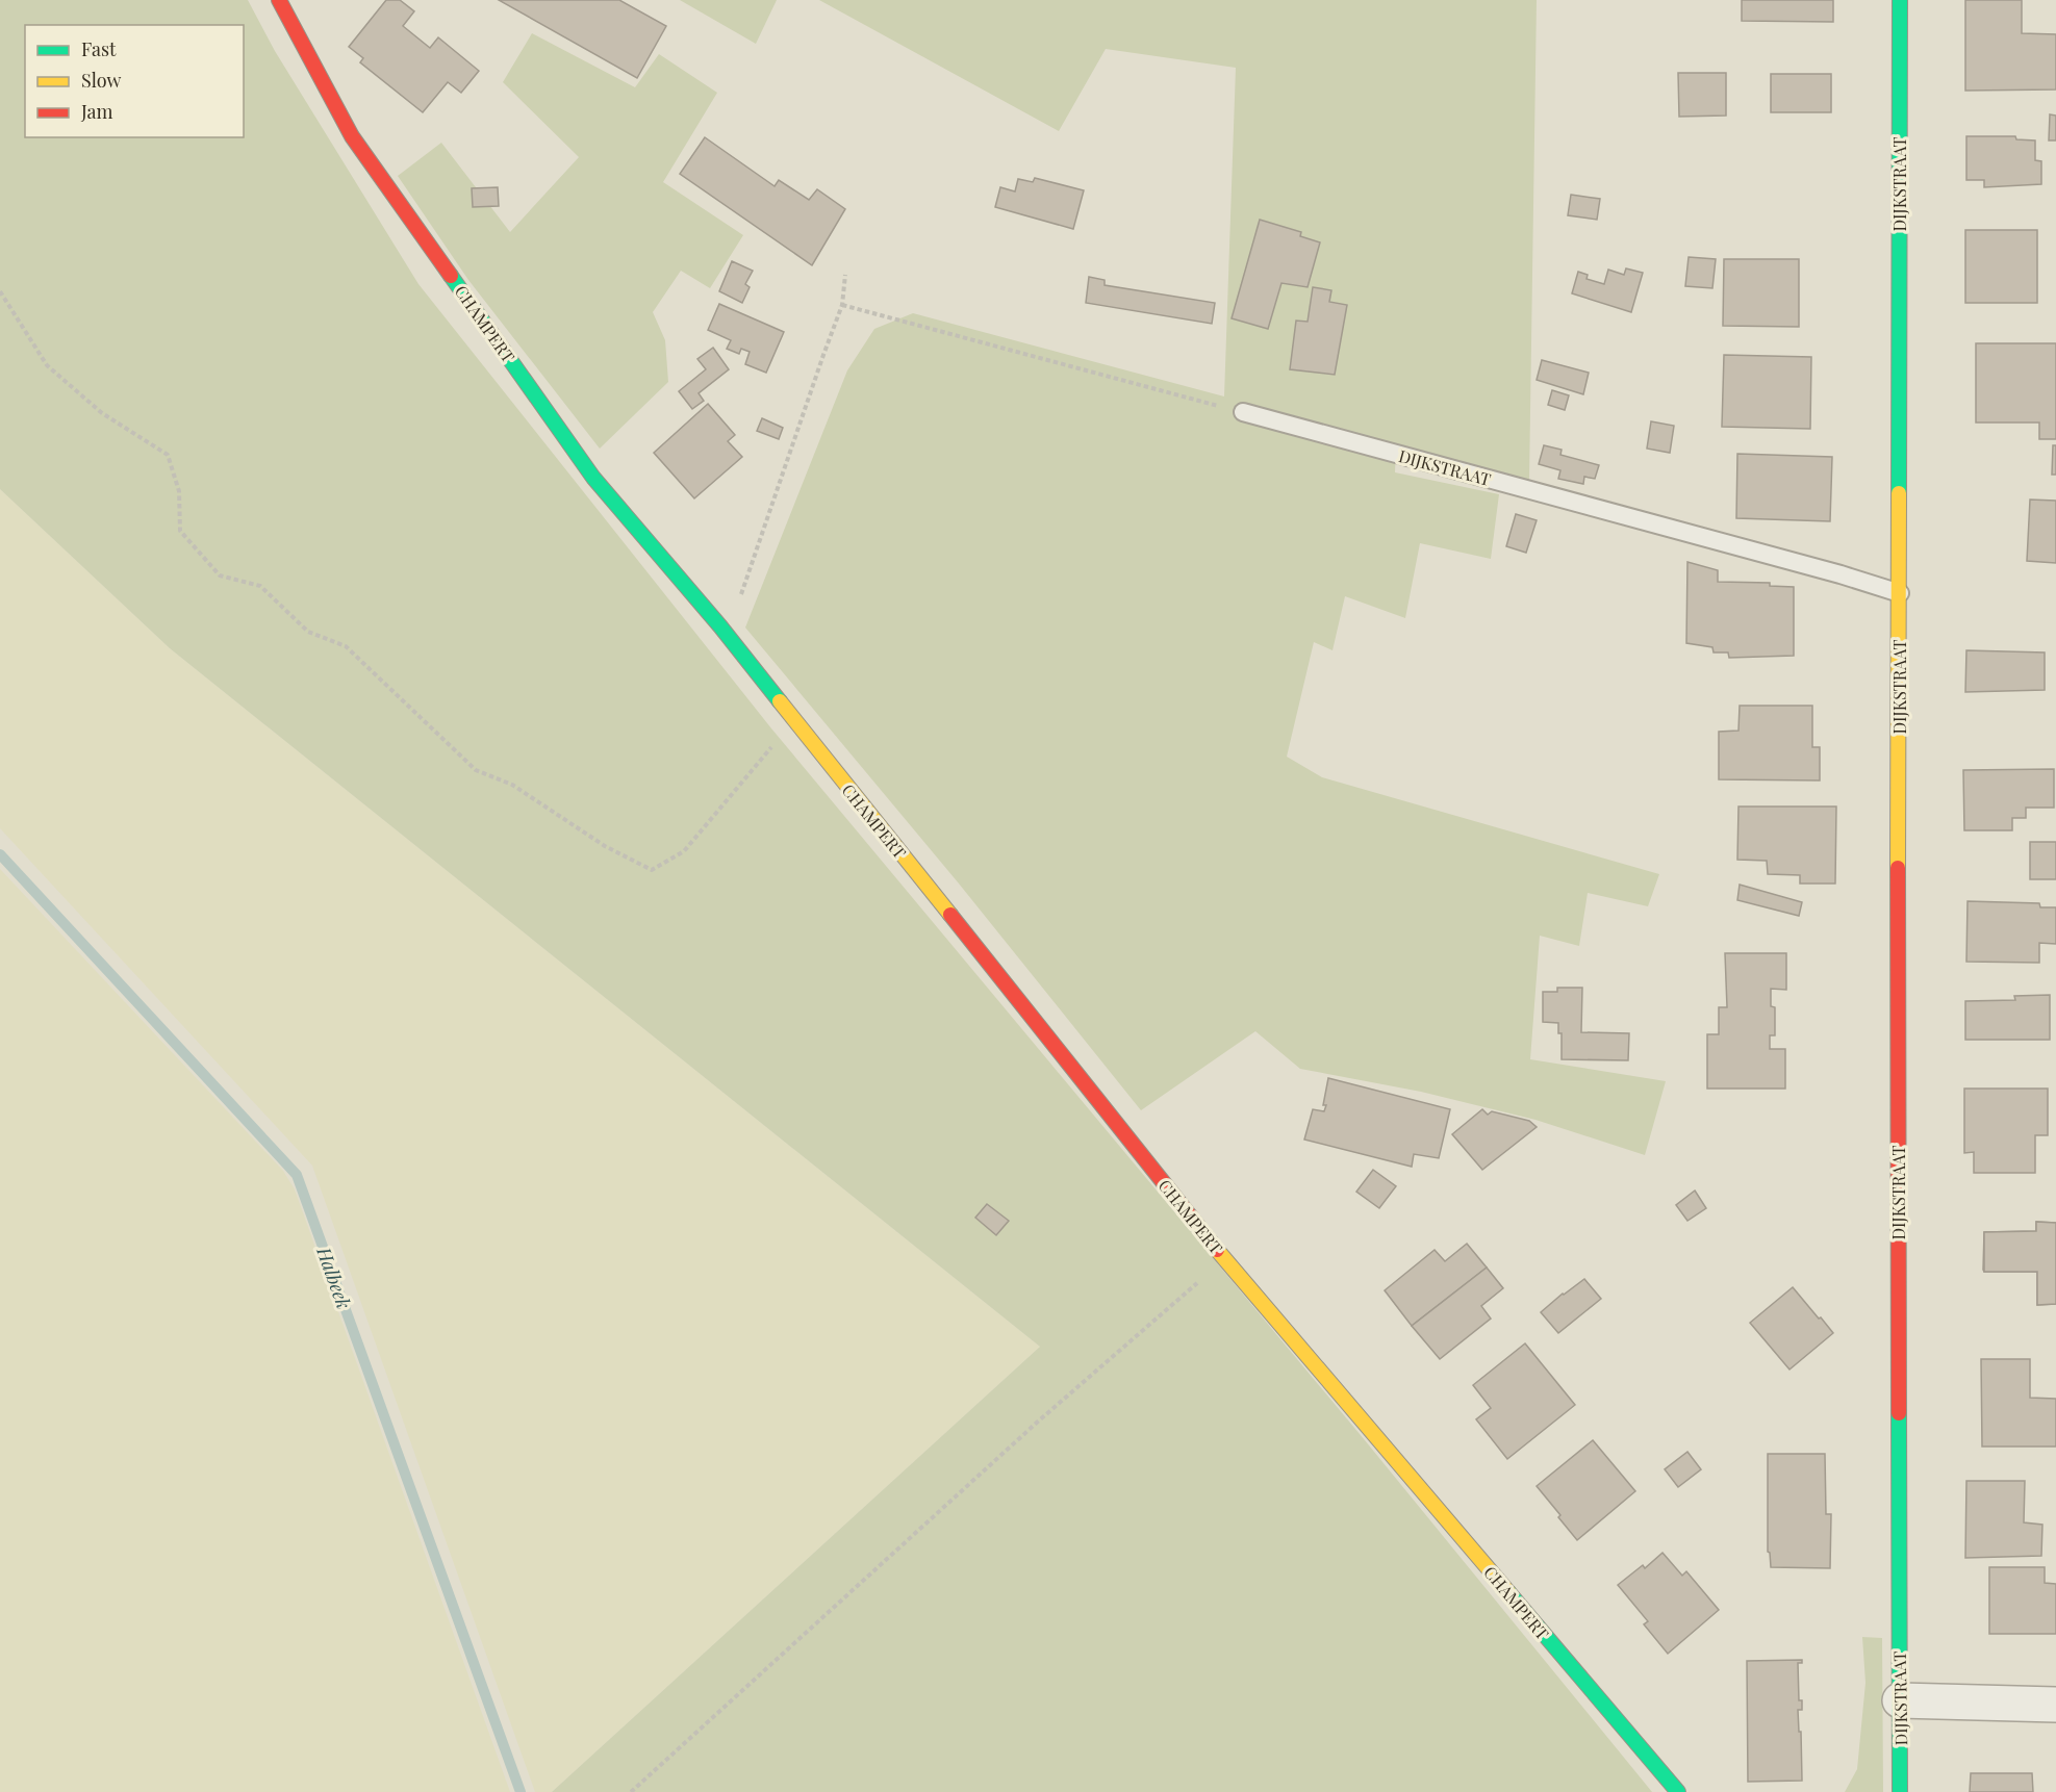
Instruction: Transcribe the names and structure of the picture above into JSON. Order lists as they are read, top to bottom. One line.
{"streets":{"street":["DIJKSTRAAT","CHAMPERT"]},"water":["Halbeek"],"legend":["Fast","Slow","Jam"]}
